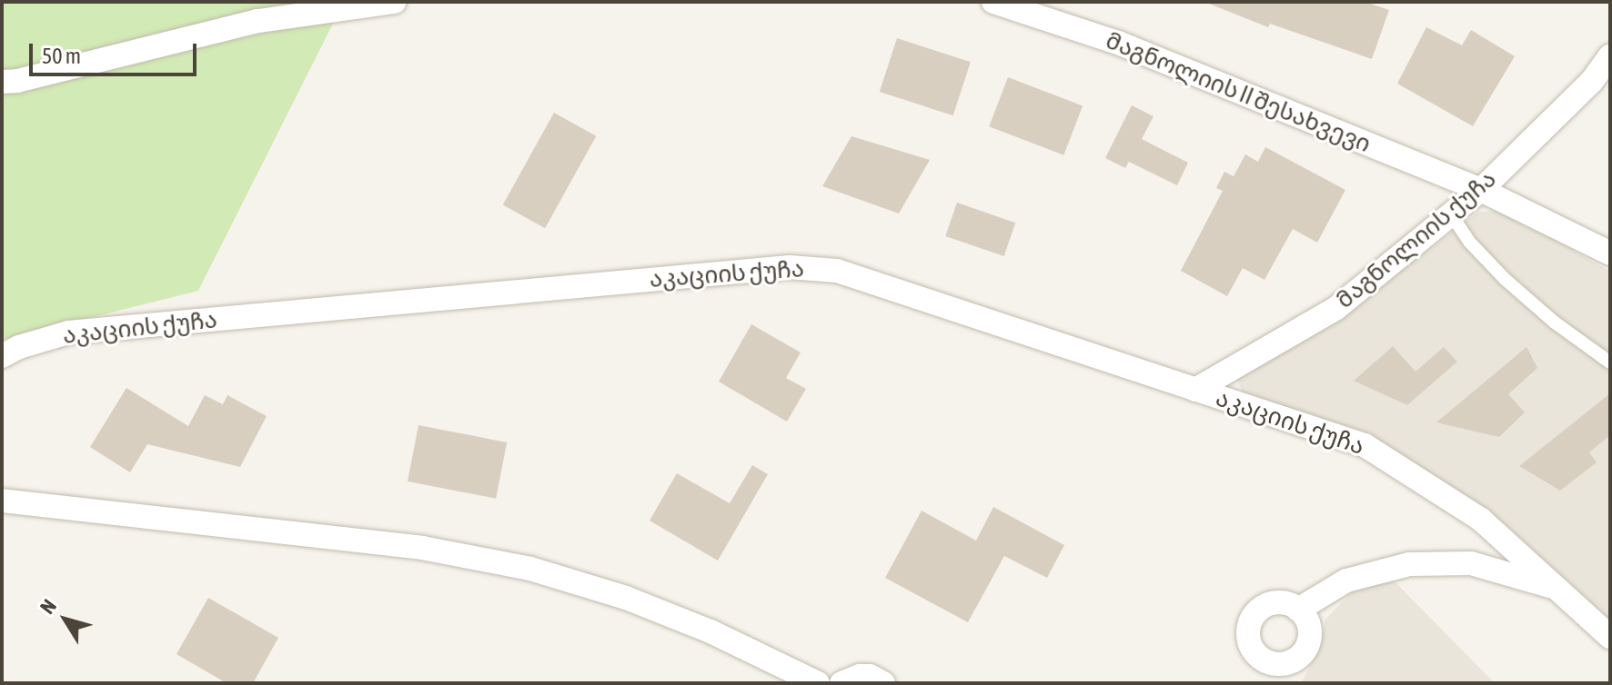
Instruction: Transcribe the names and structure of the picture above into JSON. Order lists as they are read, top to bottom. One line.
{"streets":{"street":["მაგნოლიის II შესახვევი","მაგნოლიის ქუჩა","აკაციის ქუჩა"]},"crossings":[["მაგნოლიის II შესახვევი","მაგნოლიის ქუჩა"],["მაგნოლიის ქუჩა","აკაციის ქუჩა"]],"scale_bar":"50 m","north":"top left"}
